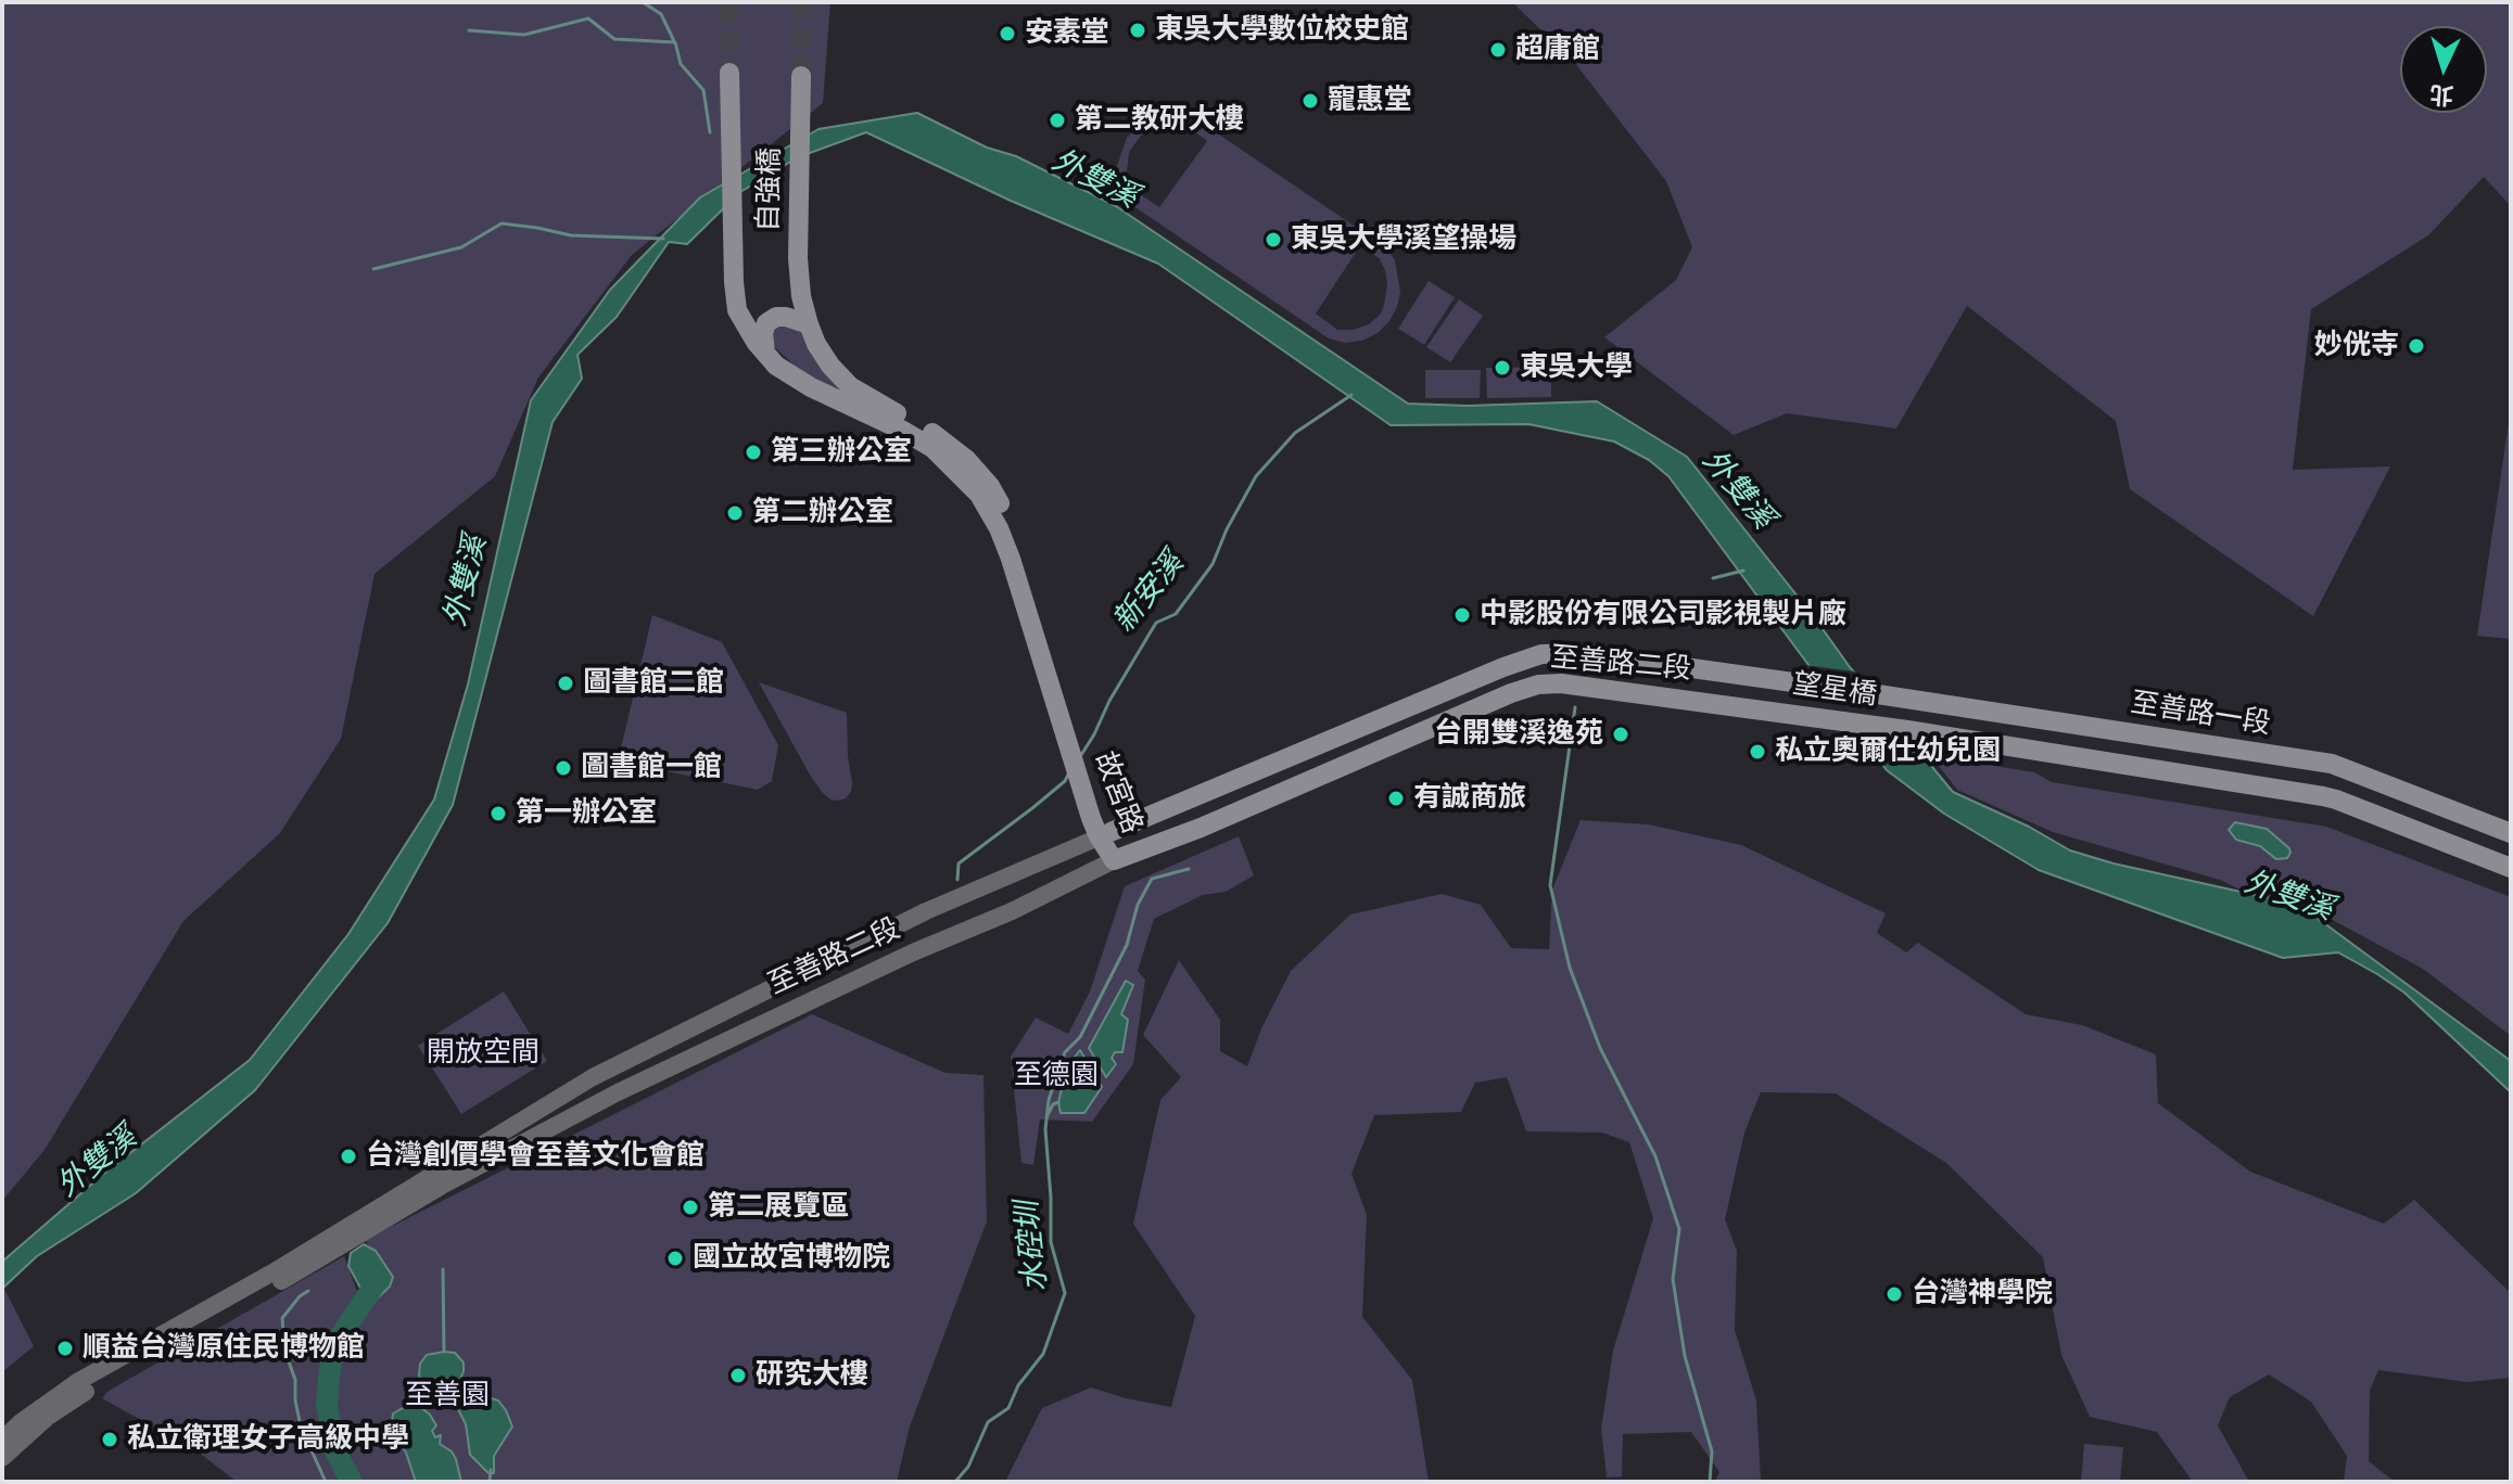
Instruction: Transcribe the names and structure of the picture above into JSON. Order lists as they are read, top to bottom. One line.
{"streets":{"main road":["自強橋","至善路二段","望星橋","至善路一段","故宮路"]},"crossings":[["自強橋","故宮路"],["至善路二段","望星橋"],["至善路二段","故宮路"],["望星橋","至善路一段"]],"water":["外雙溪","新安溪","水硿圳"],"parks":["開放空間","至德園","至善園"],"places":["東吳大學數位校史館","安素堂","超庸館","寵惠堂","第二教研大樓","東吳大學溪望操場","妙侊寺","東吳大學","第三辦公室","第二辦公室","中影股份有限公司影視製片廠","圖書館二館","台開雙溪逸苑","私立奧爾仕幼兒園","圖書館一館","有誠商旅","第一辦公室","台灣創價學會至善文化會館","第二展覽區","國立故宮博物院","台灣神學院","順益台灣原住民博物館","研究大樓","私立衛理女子高級中學"],"north":"bottom"}
